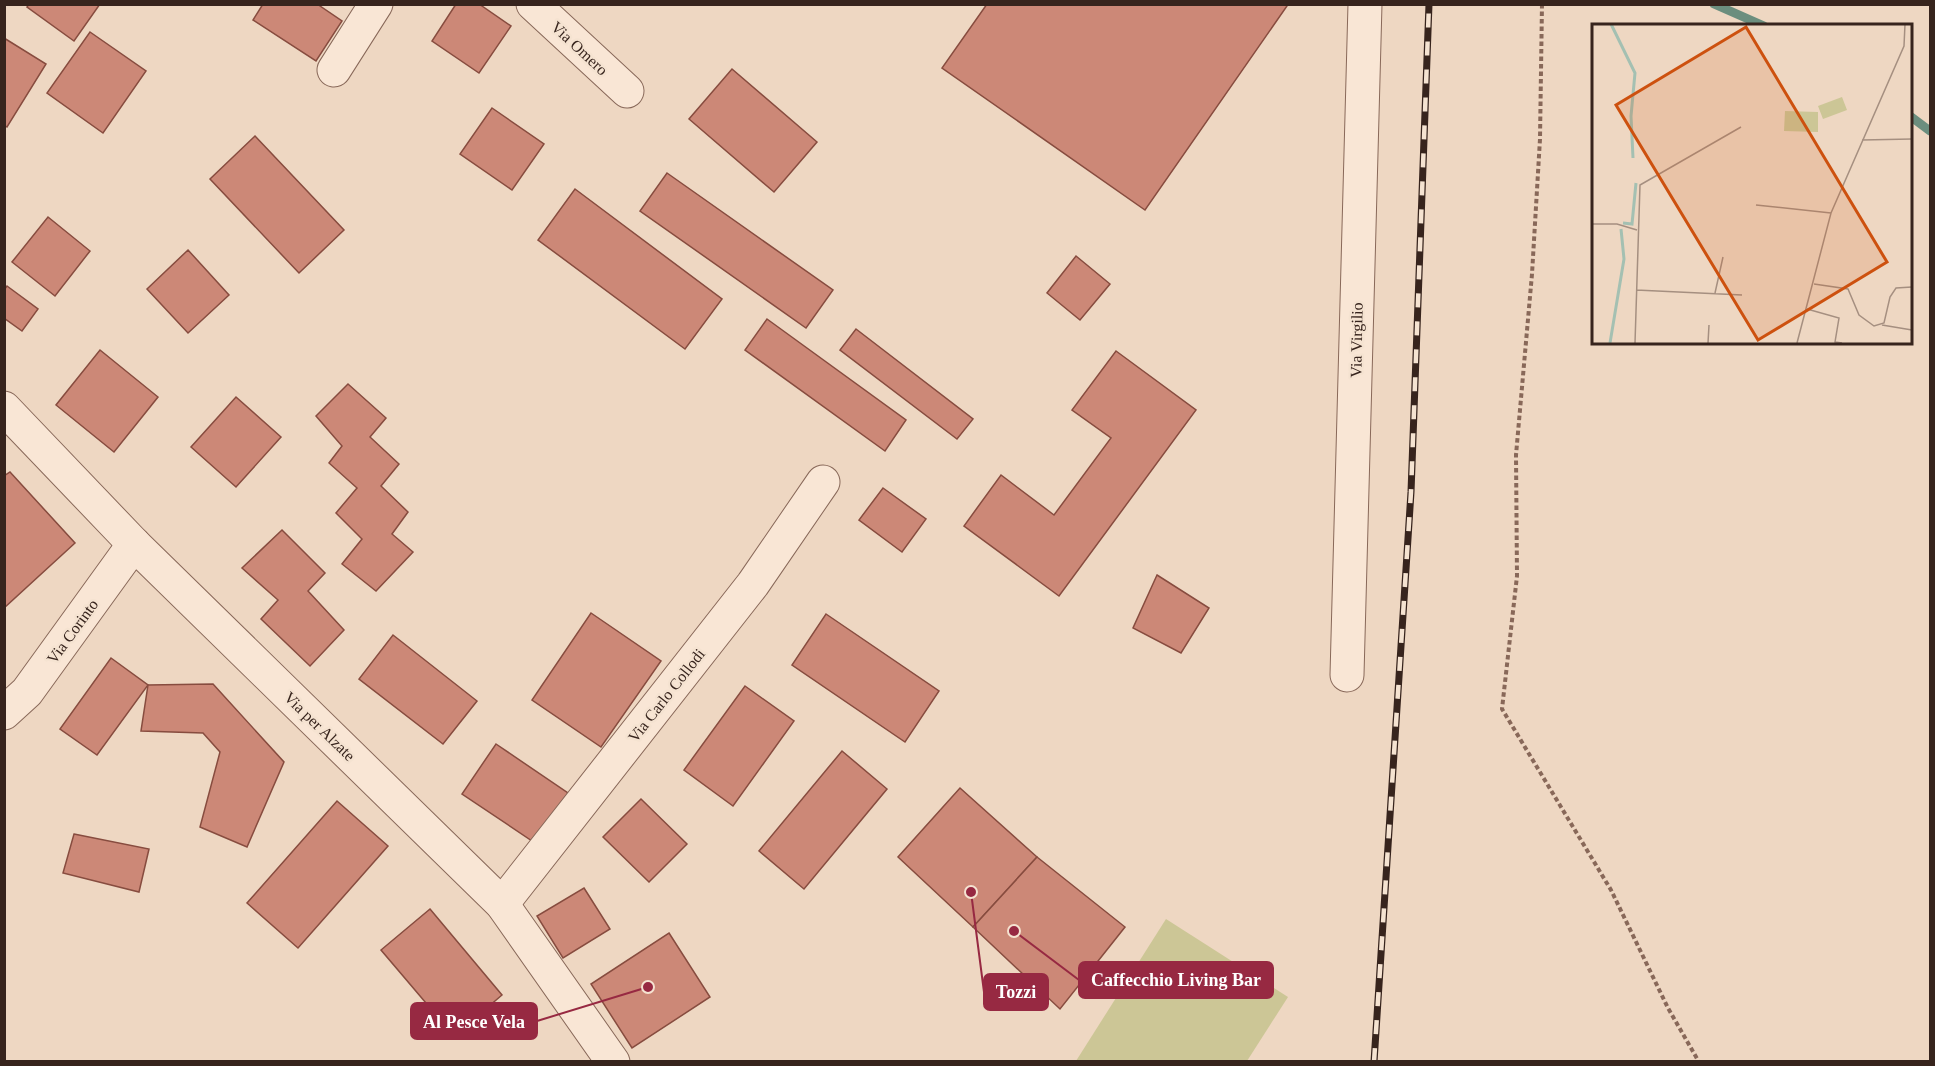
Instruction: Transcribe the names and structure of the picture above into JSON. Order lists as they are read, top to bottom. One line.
{"streets":{"street":["Via Omero","Via Virgilio","Via Corinto","Via Carlo Collodi","Via per Alzate"]},"crossings":[["Via Corinto","Via per Alzate"],["Via Carlo Collodi","Via per Alzate"]],"places":["Tozzi","Caffecchio Living Bar","Al Pesce Vela"]}
